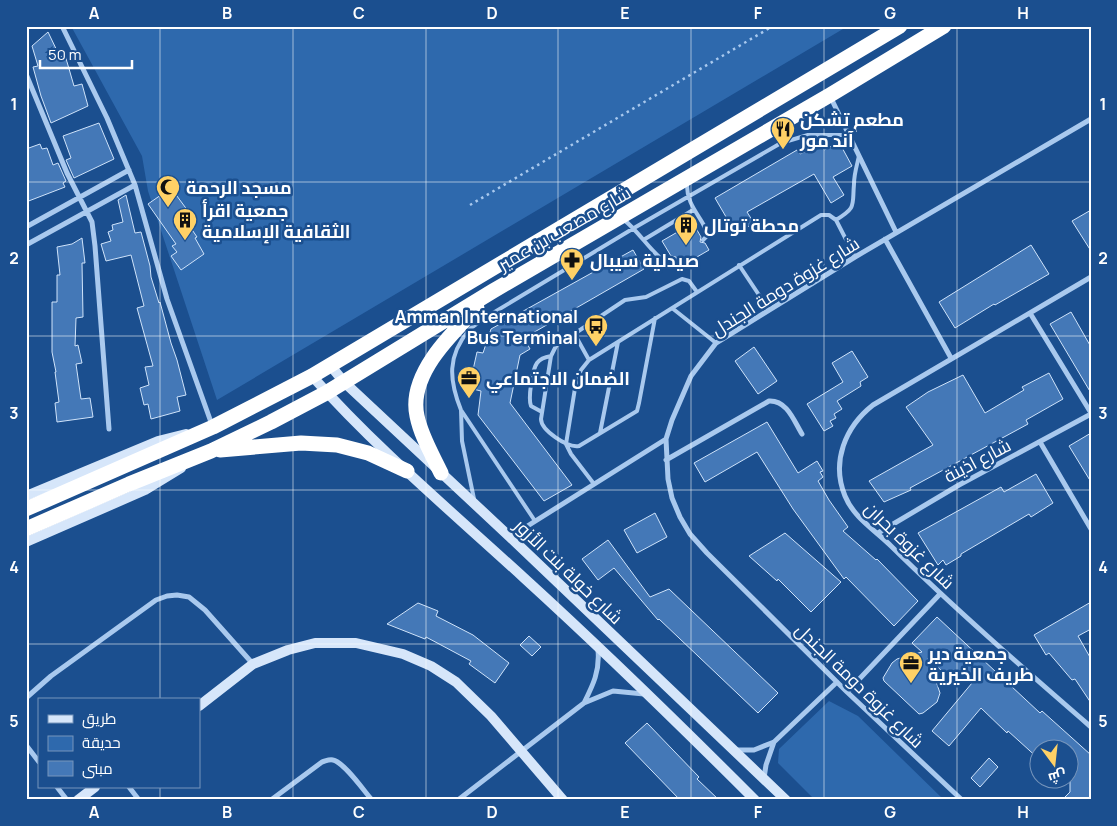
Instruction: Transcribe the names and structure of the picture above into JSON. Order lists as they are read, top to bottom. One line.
{"streets":{"highway":["شارع مصعب بن عمير"],"street":["شارع غزوة دومة الجندل","شارع اذينة","شارع غزوة بحران","شارع خولة بنت الأزور"]},"crossings":[["شارع مصعب بن عمير","شارع خولة بنت الأزور"],["شارع اذينة","شارع غزوة بحران"]],"places":{"restaurant":["مطعم تشكن آند مور"],"mosque":["مسجد الرحمة"],"building":["جمعية اقرأ الثقافية الإسلامية","محطة توتال"],"pharmacy":["صيدلية سيبال"],"bus stop":["Amman International Bus Terminal"],"office":["الضمان الاجتماعي","جمعية دير طريف الخيرية"]},"legend":["طريق","حديقة","مبنى"],"scale_bar":"50 m","north":"bottom","grid":{"columns":["A","B","C","D","E","F","G","H"],"rows":["1","2","3","4","5"]}}
